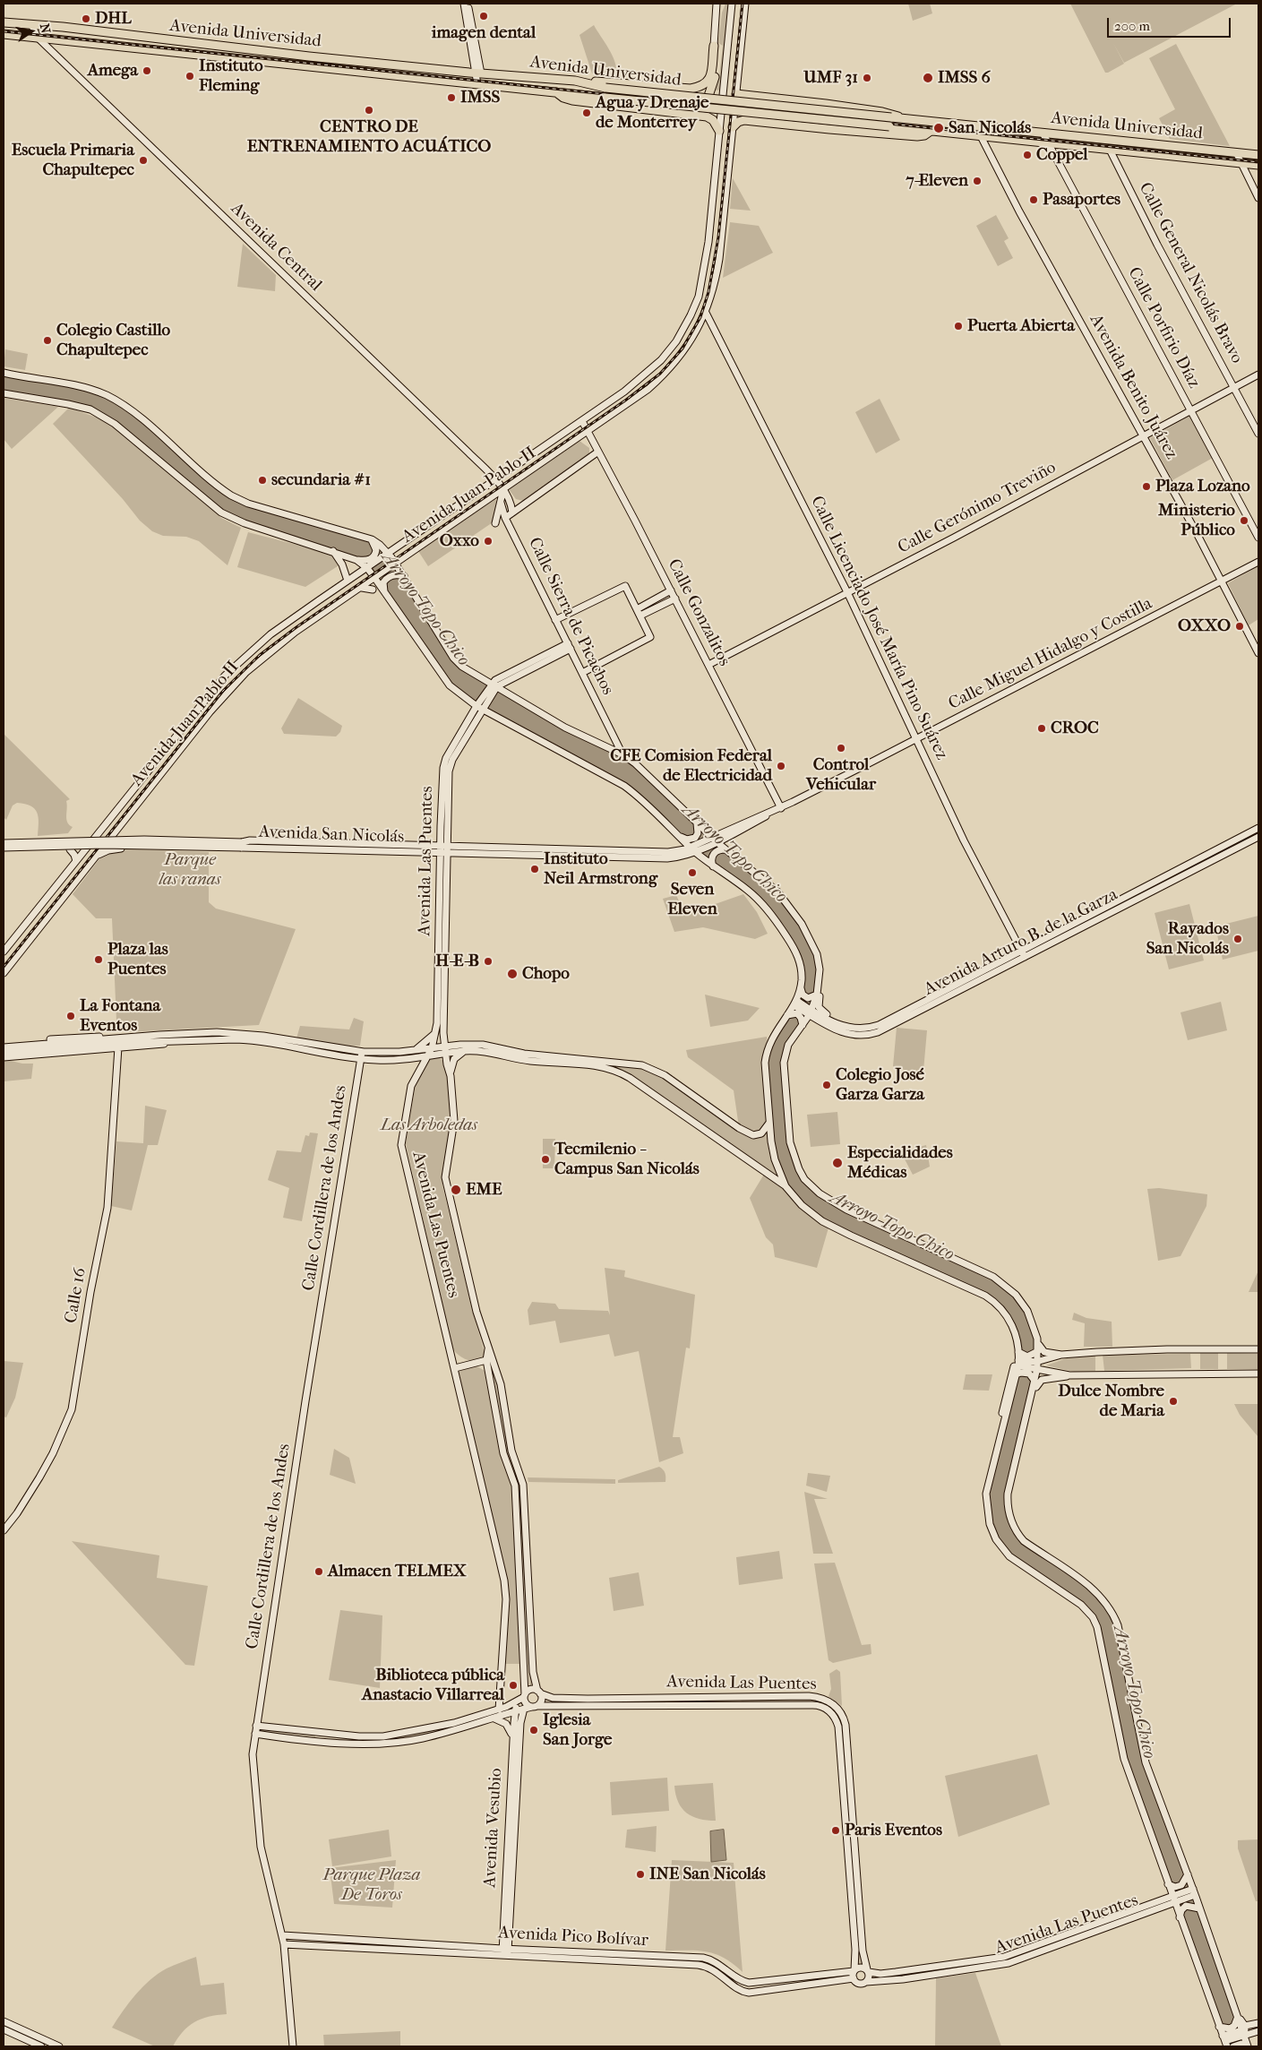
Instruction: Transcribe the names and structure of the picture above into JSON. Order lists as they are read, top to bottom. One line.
{"streets":{"highway":["Avenida Universidad"],"street":["Avenida Central","Calle General Nicolás Bravo","Calle Porfirio Díaz","Avenida Benito Juárez","Avenida Juan Pablo II","Calle Gerónimo Treviño","Calle Gonzalitos","Calle Sierra de Picachos","Calle Licenciado José María Pino Suárez","Calle Miguel Hidalgo y Costilla","Avenida San Nicolás","Avenida Las Puentes","Avenida Arturo B. de la Garza","Calle Cordillera de los Andes","Calle 16","Avenida Vesubio","Avenida Pico Bolívar"]},"crossings":[["Avenida Universidad","Avenida Central"],["Avenida Universidad","Calle General Nicolás Bravo"],["Avenida Universidad","Calle Porfirio Díaz"],["Avenida Universidad","Avenida Benito Juárez"],["Avenida Central","Avenida Juan Pablo II"],["Avenida Central","Calle Sierra de Picachos"],["Calle General Nicolás Bravo","Calle Gerónimo Treviño"],["Calle Porfirio Díaz","Calle Gerónimo Treviño"],["Avenida Benito Juárez","Calle Gerónimo Treviño"],["Avenida Benito Juárez","Calle Miguel Hidalgo y Costilla"],["Avenida Juan Pablo II","Calle Gonzalitos"],["Avenida Juan Pablo II","Calle Sierra de Picachos"],["Avenida Juan Pablo II","Calle Licenciado José María Pino Suárez"],["Calle Gerónimo Treviño","Calle Gonzalitos"],["Calle Gerónimo Treviño","Calle Licenciado José María Pino Suárez"],["Calle Gonzalitos","Calle Miguel Hidalgo y Costilla"],["Calle Gonzalitos","Avenida San Nicolás"],["Calle Sierra de Picachos","Avenida Las Puentes"],["Calle Licenciado José María Pino Suárez","Calle Miguel Hidalgo y Costilla"],["Calle Licenciado José María Pino Suárez","Avenida Arturo B. de la Garza"],["Calle Miguel Hidalgo y Costilla","Avenida San Nicolás"],["Avenida San Nicolás","Avenida Las Puentes"],["Avenida Las Puentes","Calle Cordillera de los Andes"],["Avenida Las Puentes","Avenida Vesubio"],["Avenida Las Puentes","Avenida Pico Bolívar"],["Calle Cordillera de los Andes","Avenida Pico Bolívar"],["Avenida Vesubio","Avenida Pico Bolívar"]],"water":["Arroyo Topo Chico"],"parks":["Parque las ranas","Las Arboledas","Parque Plaza De Toros"],"places":["imagen dental","DHL","Amega","Instituto Fleming","UMF 31","IMSS 6","IMSS","CENTRO DE ENTRENAMIENTO ACUÁTICO","Agua y Drenaje de Monterrey","San Nicolás","Coppel","Escuela Primaria Chapultepec","7-Eleven","Pasaportes","Puerta Abierta","Colegio Castillo Chapultepec","secundaria #1","Plaza Lozano","Ministerio Público","Oxxo","OXXO","CROC","Control Vehicular","CFE Comision Federal de Electricidad","Instituto Neil Armstrong","Seven Eleven","Rayados San Nicolás","Plaza las Puentes","H-E-B","Chopo","La Fontana Eventos","Colegio José Garza Garza","Tecmilenio - Campus San Nicolás","Especialidades Médicas","EME","Dulce Nombre de Maria","Almacen TELMEX","Biblioteca pública Anastacio Villarreal","Iglesia San Jorge","Paris Eventos","INE San Nicolás"],"scale_bar":"200 m","north":"right"}
